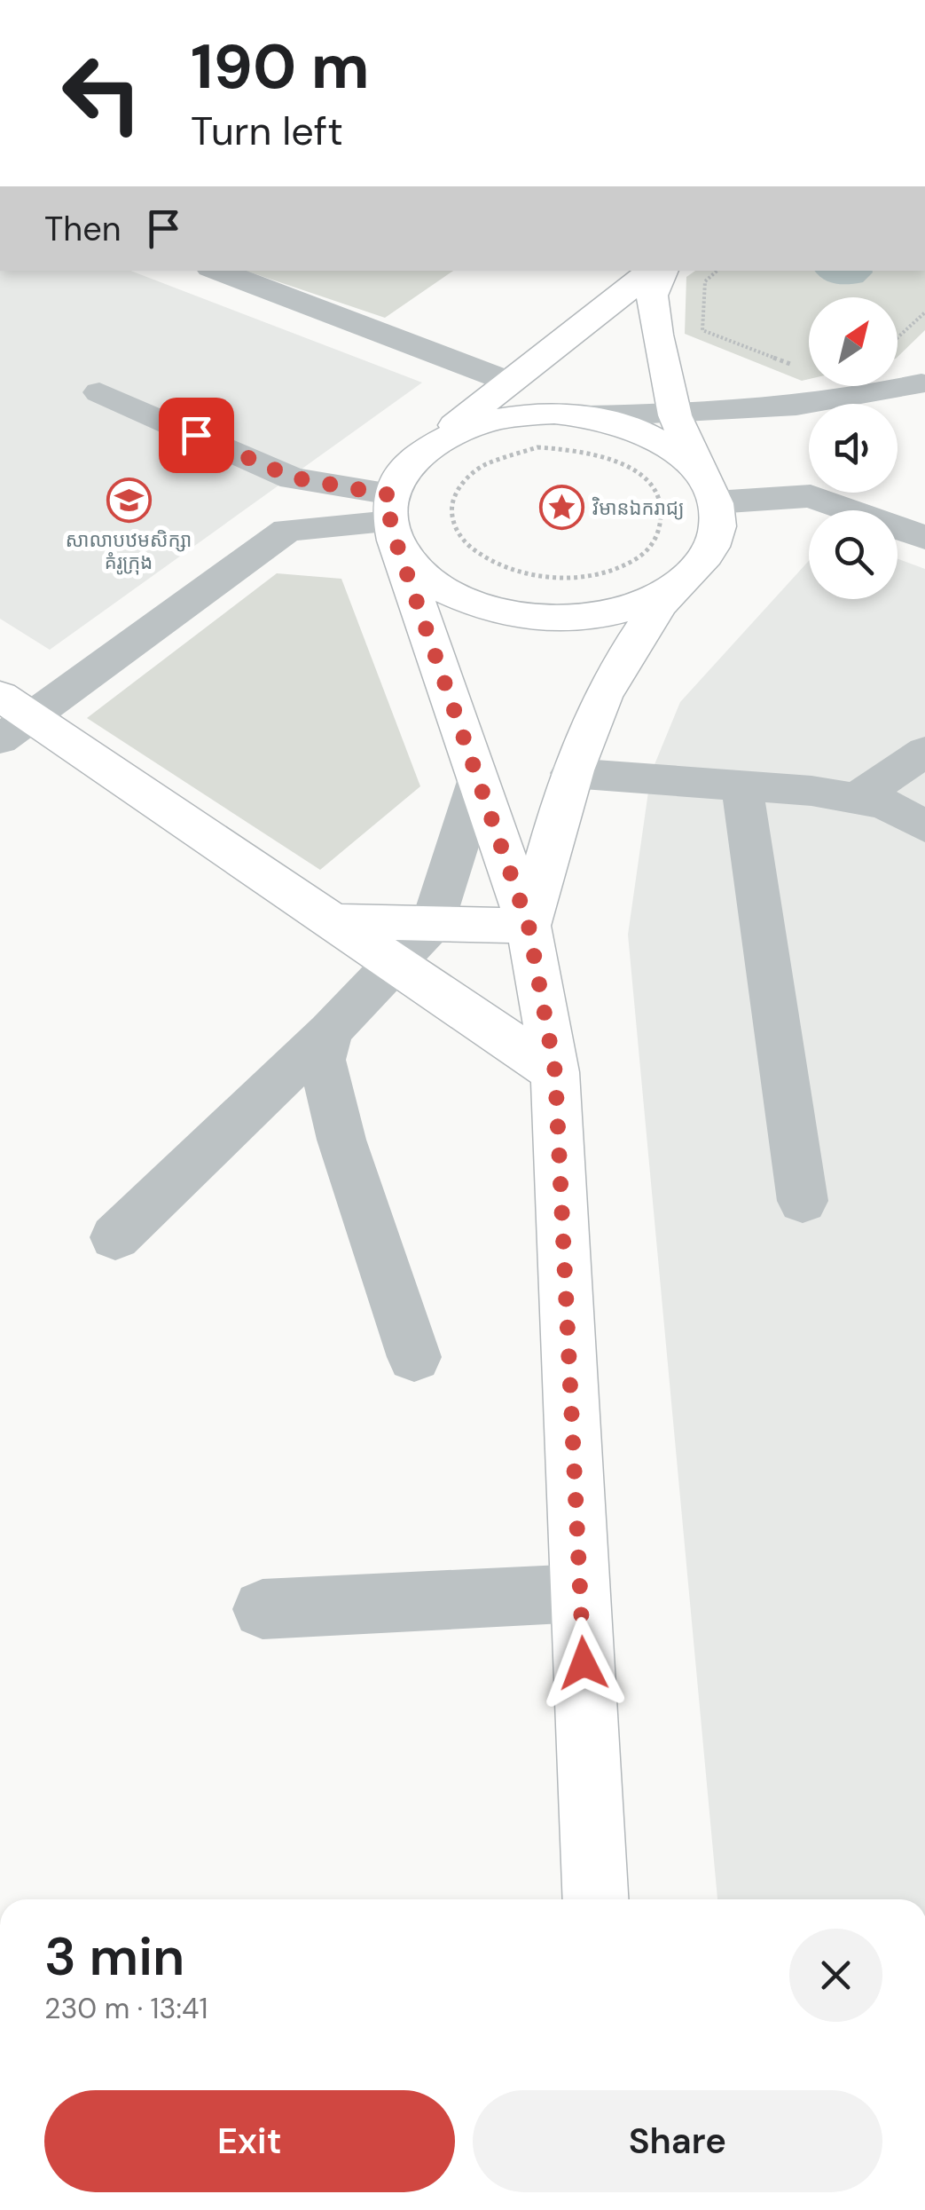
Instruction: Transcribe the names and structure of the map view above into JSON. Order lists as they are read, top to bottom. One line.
{"places":{"school or university":["សាលាបឋមសិក្សា គំរូក្រុង"],"place":["វិមានឯករាជ្យ"]},"north":"top right","page":{"turn":["190 m","Turn left"],"then":"Then","heading":["3 min","230 m · 13:41"],"buttons":["Exit","Share"]}}
